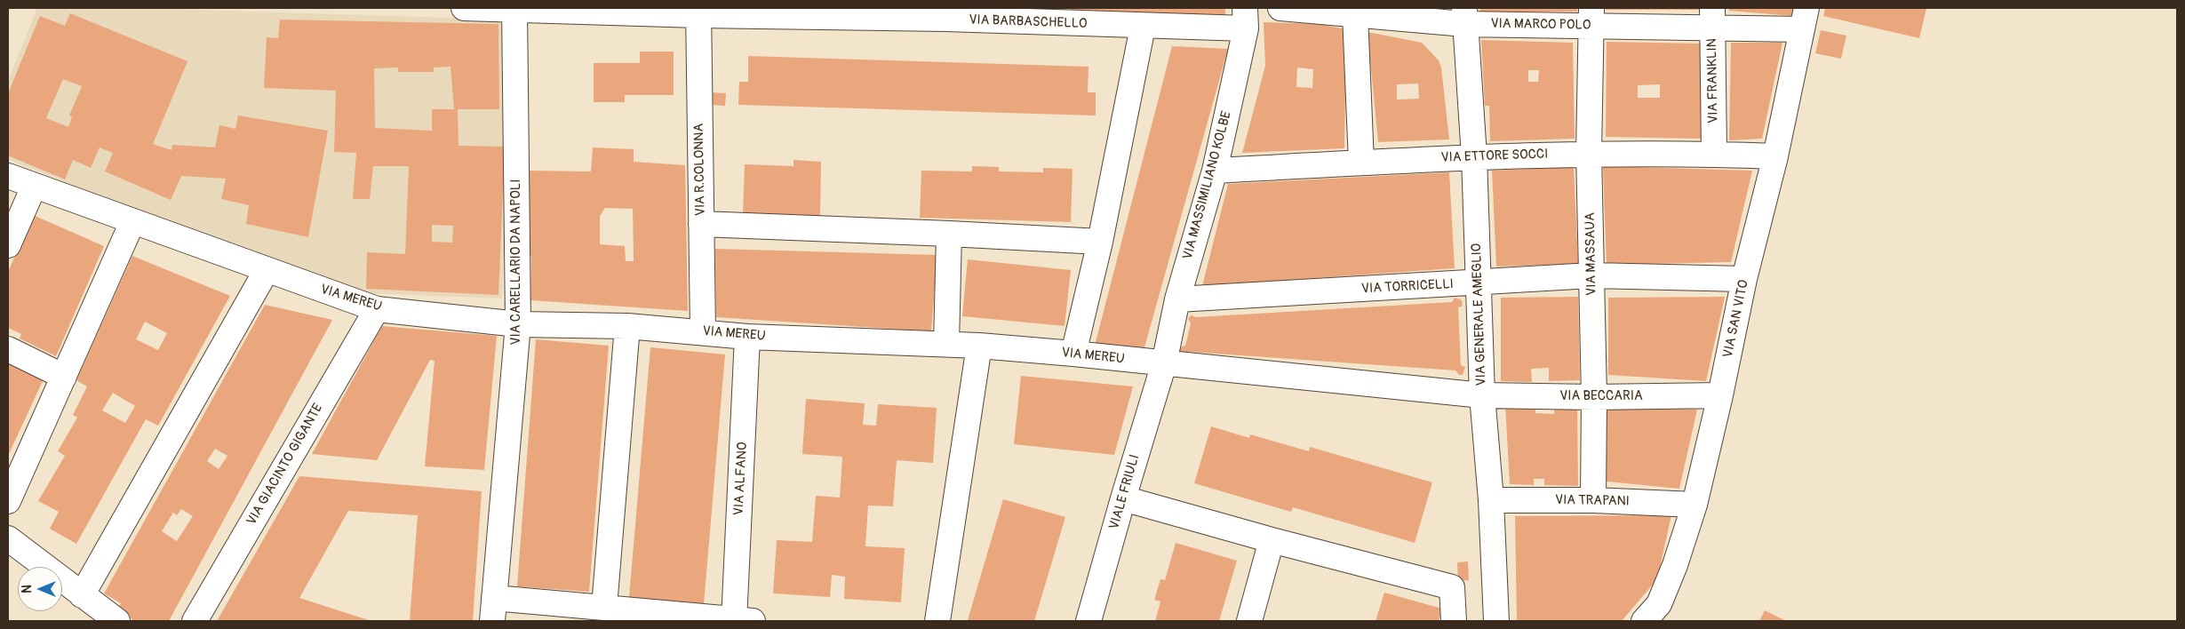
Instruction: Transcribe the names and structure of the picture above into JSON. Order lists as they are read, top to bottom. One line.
{"streets":{"street":["VIA BARBASCHELLO","VIA MARCO POLO","VIA FRANKLIN","VIA ETTORE SOCCI","VIA R.COLONNA","VIA MASSIMILIANO KOLBE","VIA MASSAUA","VIA CARELLARIO DA NAPOLI","VIA TORRICELLI","VIA MEREU","VIA GENERALE AMEGLIO","VIA SAN VITO","VIA BECCARIA","VIA GIACINTO GIGANTE","VIA ALFANO","VIALE FRIULI","VIA TRAPANI"]},"crossings":[["VIA BARBASCHELLO","VIA R.COLONNA"],["VIA BARBASCHELLO","VIA MASSIMILIANO KOLBE"],["VIA BARBASCHELLO","VIA CARELLARIO DA NAPOLI"],["VIA MARCO POLO","VIA FRANKLIN"],["VIA MARCO POLO","VIA MASSAUA"],["VIA MARCO POLO","VIA GENERALE AMEGLIO"],["VIA MARCO POLO","VIA SAN VITO"],["VIA FRANKLIN","VIA ETTORE SOCCI"],["VIA ETTORE SOCCI","VIA MASSIMILIANO KOLBE"],["VIA ETTORE SOCCI","VIA MASSAUA"],["VIA ETTORE SOCCI","VIA GENERALE AMEGLIO"],["VIA ETTORE SOCCI","VIA SAN VITO"],["VIA R.COLONNA","VIA MEREU"],["VIA MASSIMILIANO KOLBE","VIA TORRICELLI"],["VIA MASSIMILIANO KOLBE","VIA MEREU"],["VIA MASSIMILIANO KOLBE","VIALE FRIULI"],["VIA MASSAUA","VIA TORRICELLI"],["VIA MASSAUA","VIA BECCARIA"],["VIA MASSAUA","VIA TRAPANI"],["VIA CARELLARIO DA NAPOLI","VIA MEREU"],["VIA TORRICELLI","VIA GENERALE AMEGLIO"],["VIA TORRICELLI","VIA SAN VITO"],["VIA MEREU","VIA GENERALE AMEGLIO"],["VIA MEREU","VIA BECCARIA"],["VIA MEREU","VIA GIACINTO GIGANTE"],["VIA MEREU","VIA ALFANO"],["VIA MEREU","VIALE FRIULI"],["VIA GENERALE AMEGLIO","VIA BECCARIA"],["VIA GENERALE AMEGLIO","VIA TRAPANI"],["VIA SAN VITO","VIA BECCARIA"],["VIA SAN VITO","VIA TRAPANI"]],"north":"left"}
